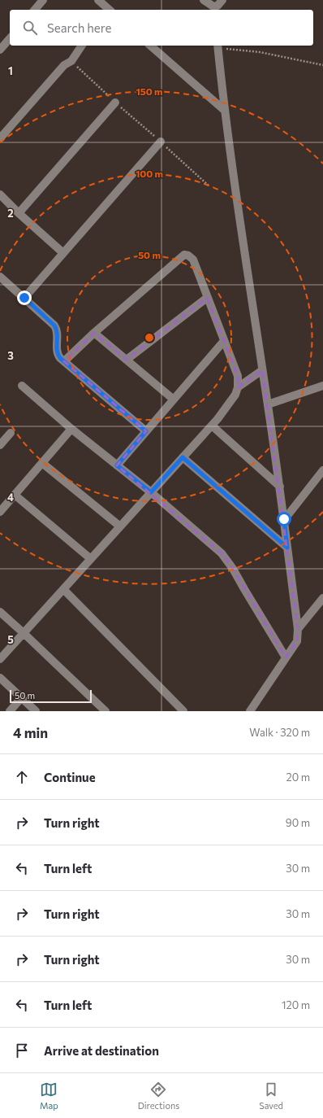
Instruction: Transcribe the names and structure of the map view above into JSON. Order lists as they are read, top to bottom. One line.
{"scale_bar":"50 m","page":{"search":"Search here","scale":"50 m","heading":["4 min","Walk · 320 m"],"list":[["Continue","20 m"],["Turn right","90 m"],["Turn left","30 m"],["Turn right","30 m"],["Turn right","30 m"],["Turn left","120 m"],"Arrive at destination"],"nav":["Map","Directions","Saved"]},"grid":{"rows":["1","2","3","4","5"]},"rings":["150 m","100 m","50 m"]}
